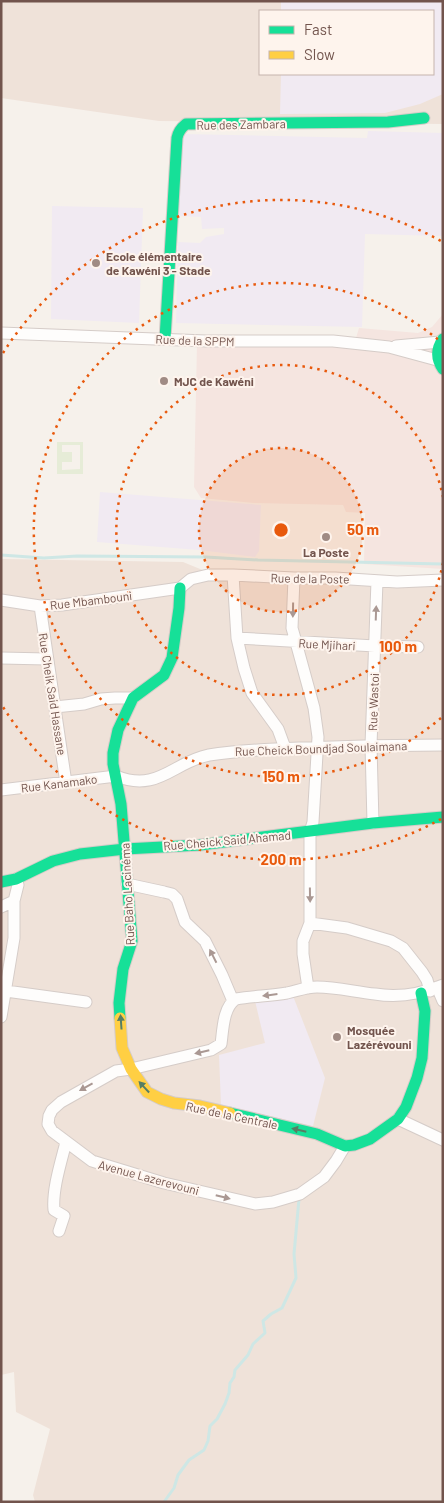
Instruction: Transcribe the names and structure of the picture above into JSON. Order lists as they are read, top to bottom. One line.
{"streets":{"street":["Rue des Zambara","Rue de la SPPM","Rue de la Poste","Rue Mbambouni","Rue Mjihari","Rue Cheik Said Hassane","Rue Wastoi","Rue Cheick Boundjad Soulaimana","Rue Kanamako","Rue Cheick Said Ahamad","Rue Baho Lacinéma","Rue de la Centrale","Avenue Lazerevouni"]},"crossings":[["Rue des Zambara","Rue de la SPPM"],["Rue de la Poste","Rue Mbambouni"],["Rue de la Poste","Rue Wastoi"],["Rue Mbambouni","Rue Cheik Said Hassane"],["Rue Mjihari","Rue Wastoi"],["Rue Cheik Said Hassane","Rue Kanamako"],["Rue Wastoi","Rue Cheick Boundjad Soulaimana"],["Rue Wastoi","Rue Cheick Said Ahamad"],["Rue Cheick Boundjad Soulaimana","Rue Kanamako"],["Rue Cheick Boundjad Soulaimana","Rue Baho Lacinéma"],["Rue Kanamako","Rue Baho Lacinéma"],["Rue Cheick Said Ahamad","Rue Baho Lacinéma"],["Rue Baho Lacinéma","Rue de la Centrale"],["Rue Baho Lacinéma","Avenue Lazerevouni"],["Rue de la Centrale","Avenue Lazerevouni"]],"one_way":["Rue Baho Lacinéma","Rue de la Centrale"],"places":["Ecole élémentaire de Kawéni 3 - Stade","MJC de Kawéni","La Poste","Mosquée Lazérévouni"],"legend":["Fast","Slow"],"rings":["50 m","100 m","150 m","200 m"]}
